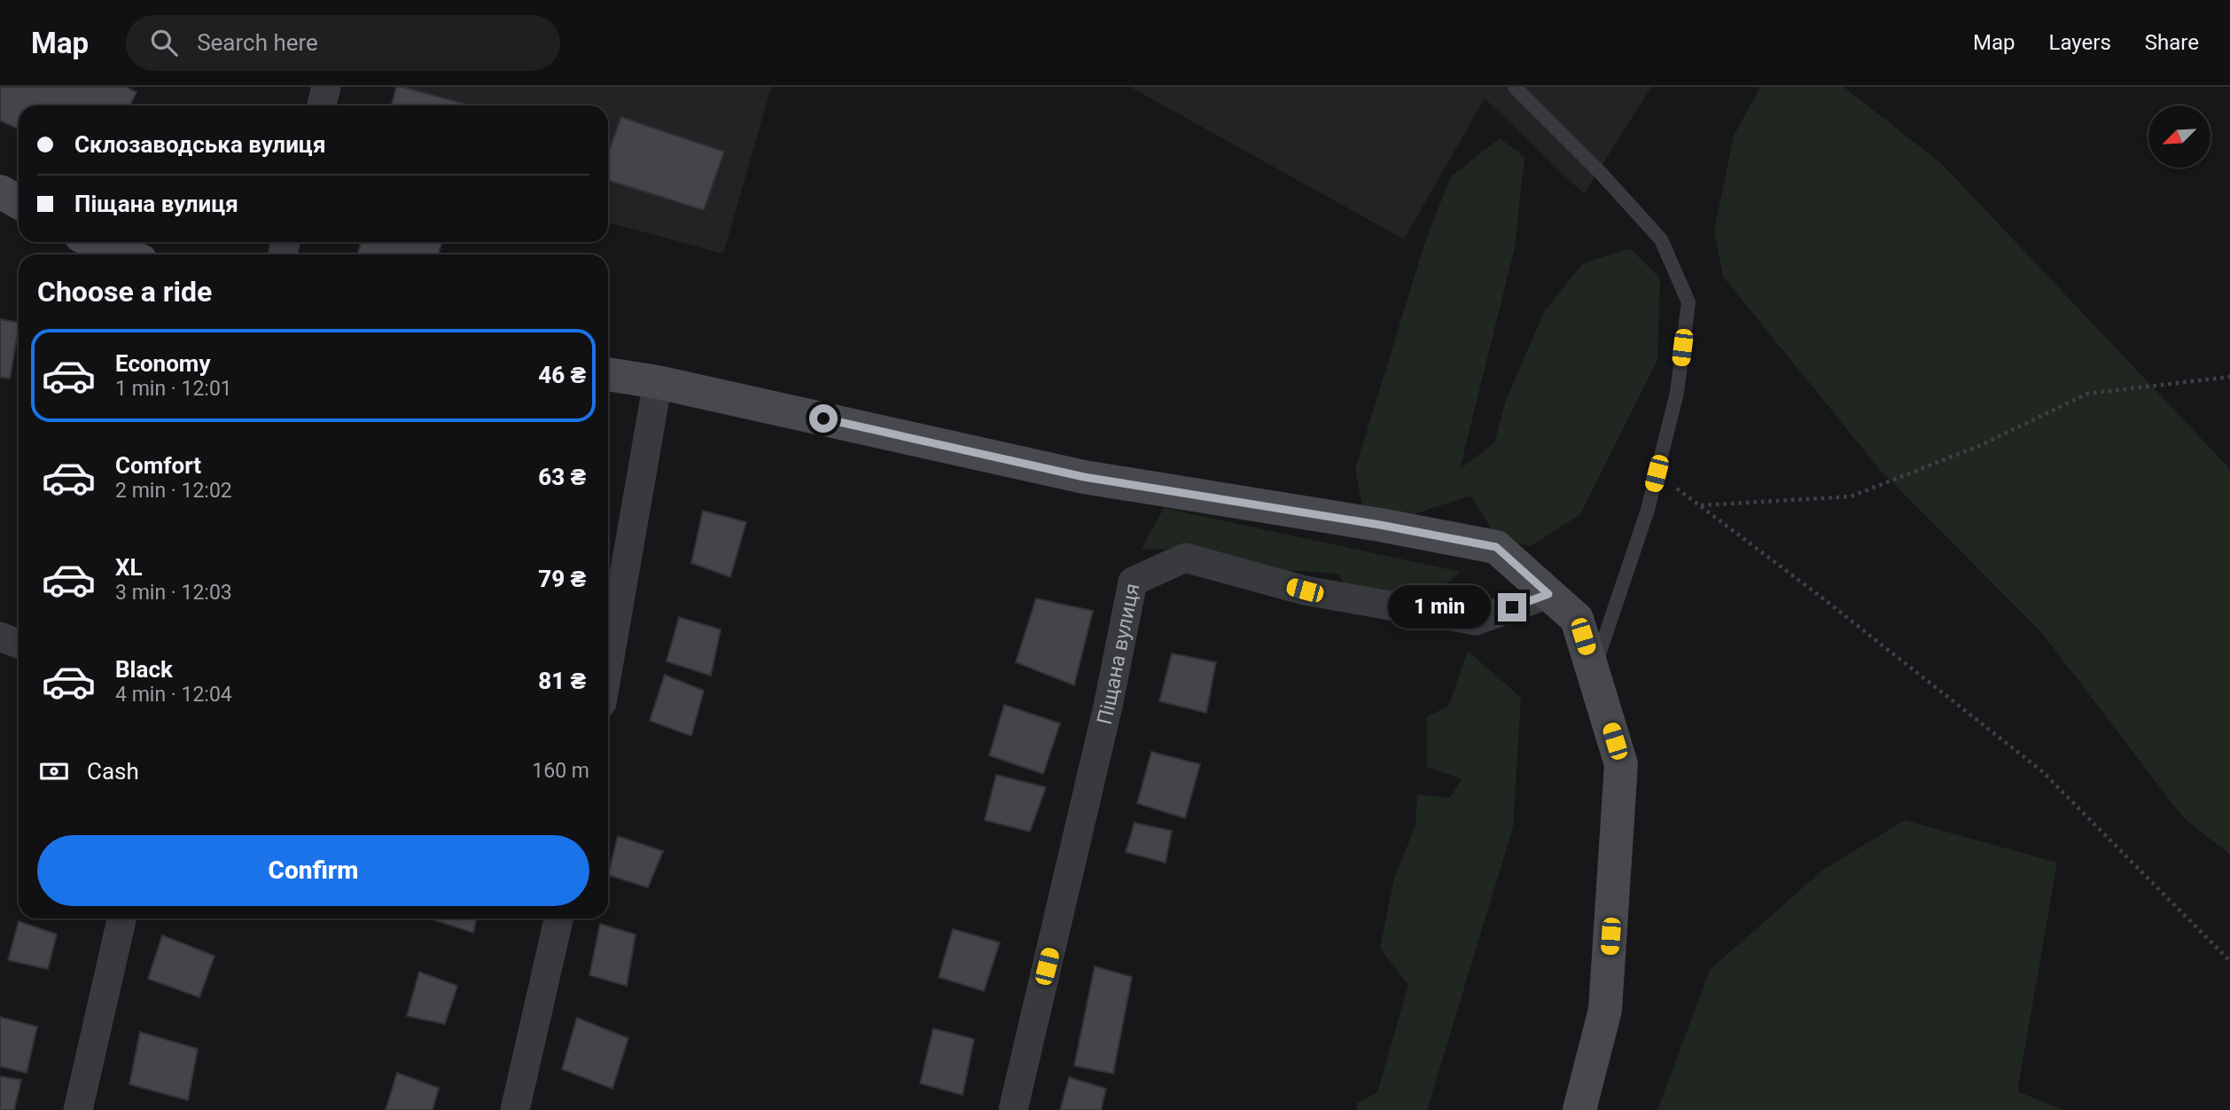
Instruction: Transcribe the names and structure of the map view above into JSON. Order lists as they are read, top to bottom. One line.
{"streets":{"street":["Піщана вулиця"]},"north":"bottom left","page":{"header":"Map","search":"Search here","nav":["Map","Layers","Share"],"banner":["Склозаводська вулиця","Піщана вулиця"],"heading":"Choose a ride","list":[{"name":"Economy","note":"1 min · 12:01","value":"46 ₴"},{"name":"Comfort","note":"2 min · 12:02","value":"63 ₴"},{"name":"XL","note":"3 min · 12:03","value":"79 ₴"},{"name":"Black","note":"4 min · 12:04","value":"81 ₴"}],"bubble":"1 min","pay":["Cash","160 m"],"buttons":"Confirm"}}
